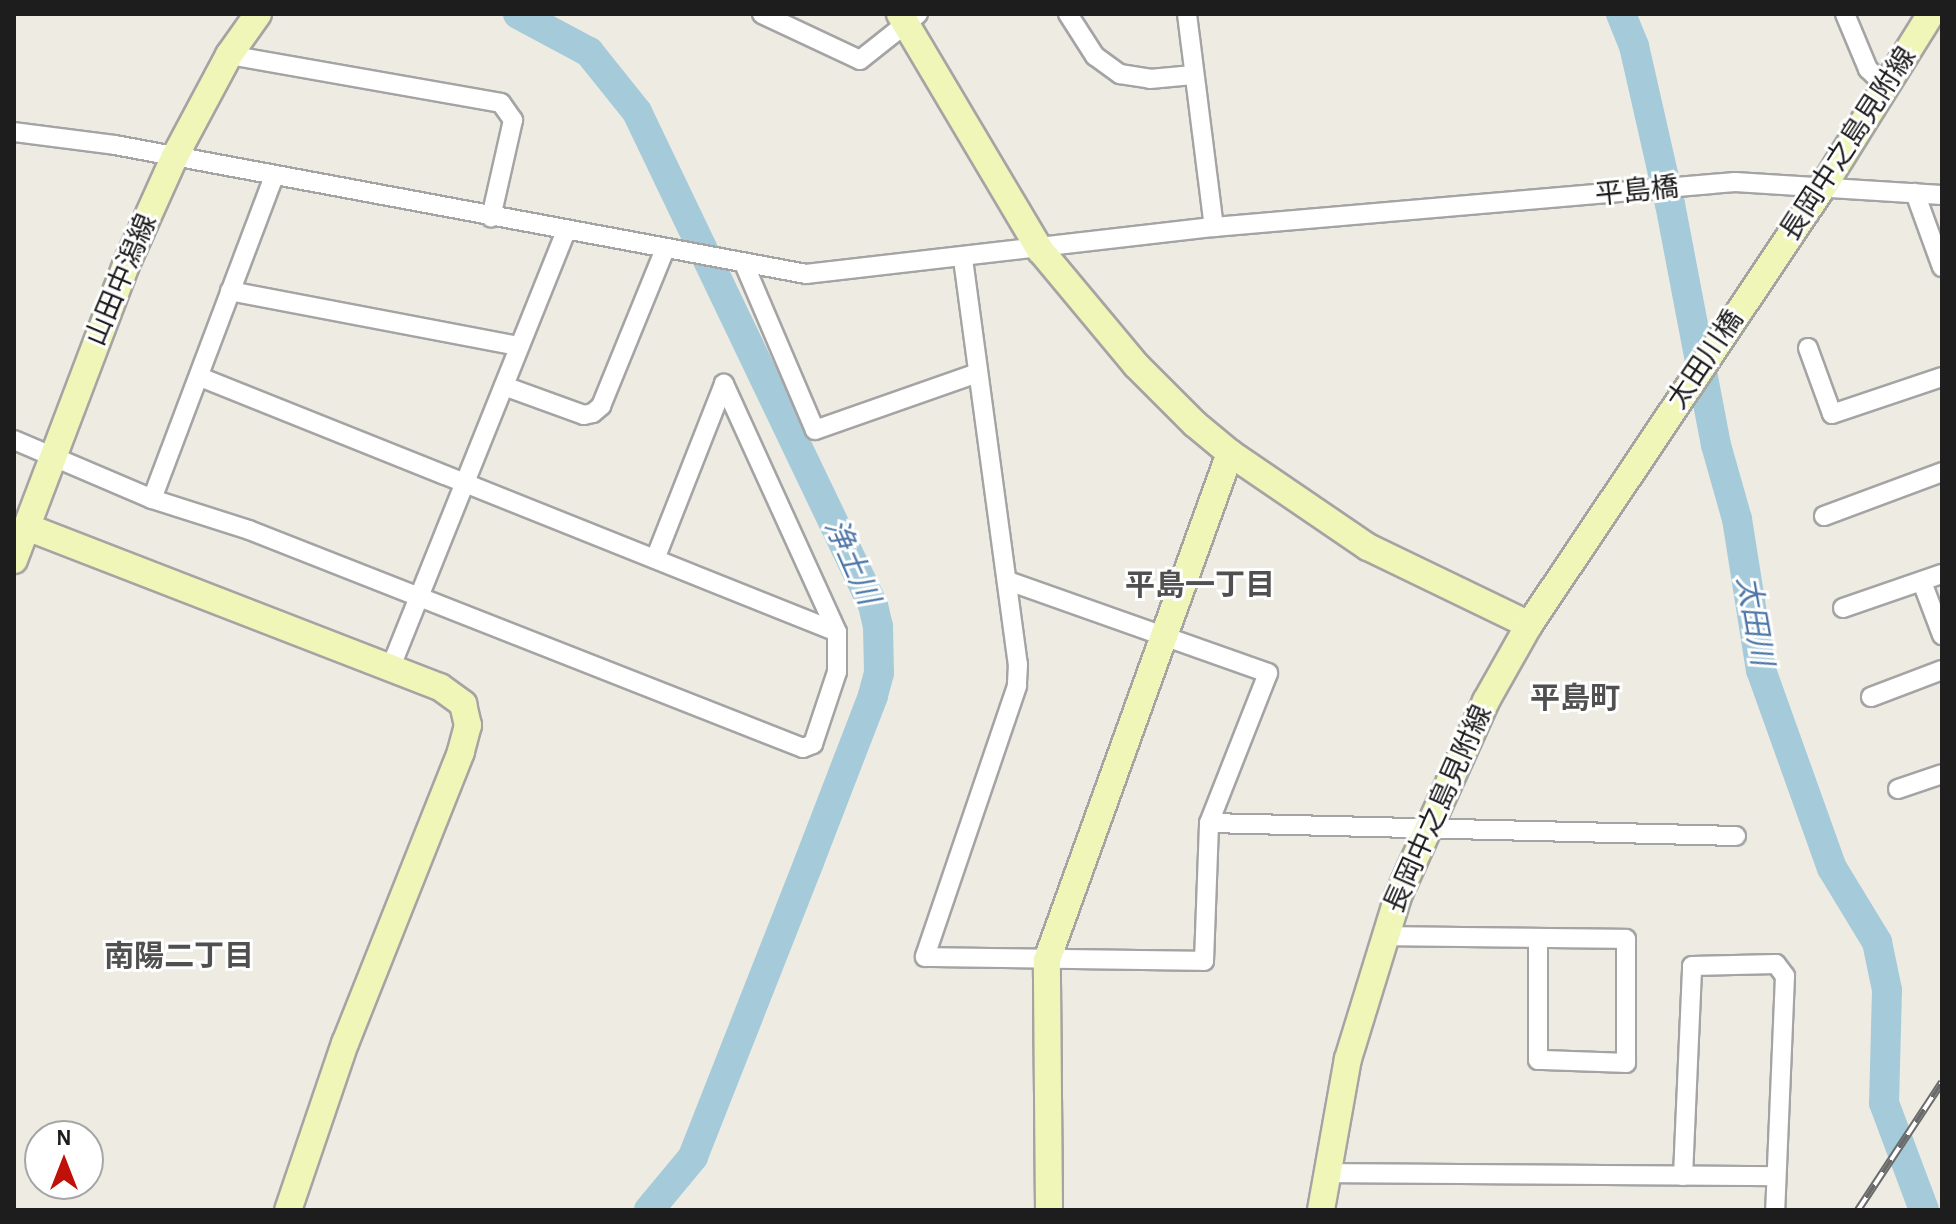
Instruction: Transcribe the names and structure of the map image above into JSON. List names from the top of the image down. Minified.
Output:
{"streets":{"street":["長岡中之島見附線","平島橋","山田中潟線","太田川橋"]},"crossings":[["長岡中之島見附線","平島橋"],["長岡中之島見附線","太田川橋"],["平島橋","山田中潟線"]],"districts":["平島一丁目","平島町","南陽二丁目"],"water":["浄土川","太田川"],"north":"top"}
